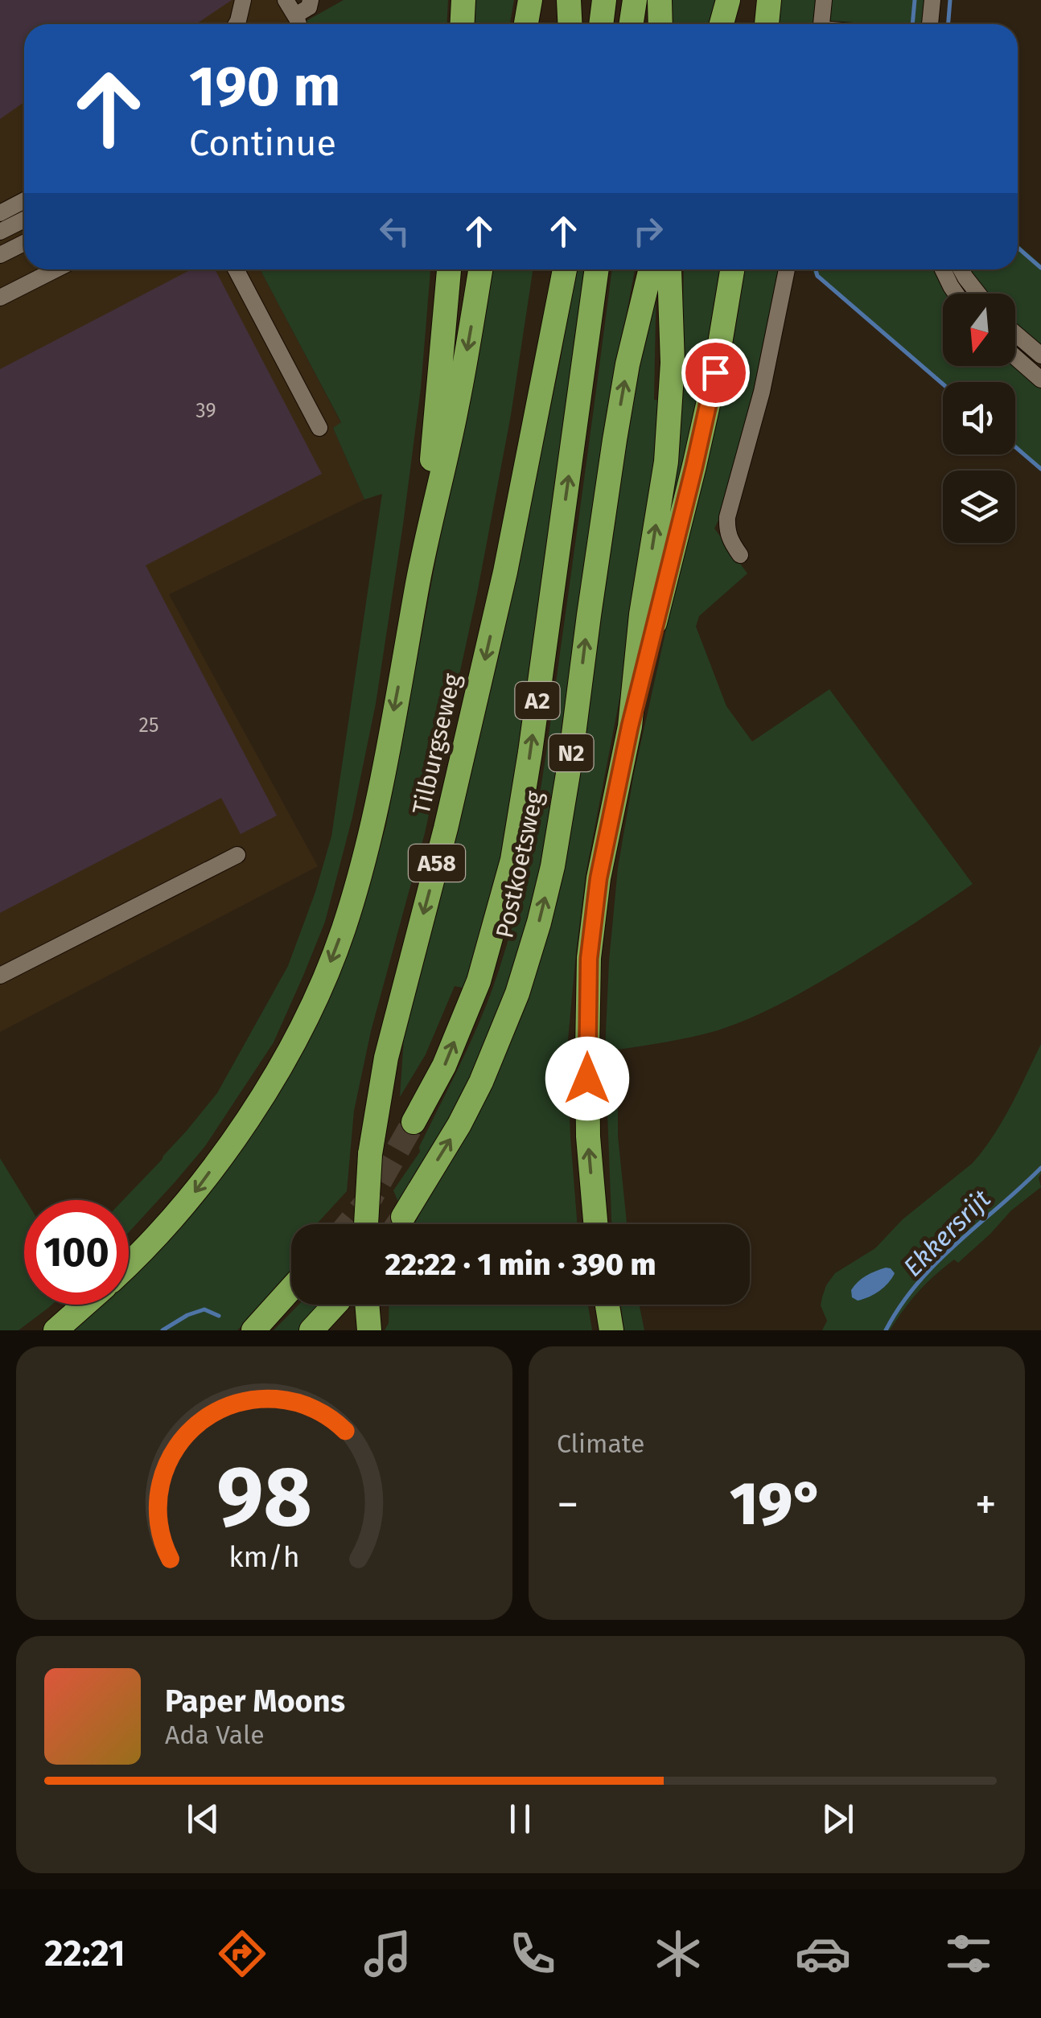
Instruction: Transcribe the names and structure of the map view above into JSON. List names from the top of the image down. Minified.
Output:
{"streets":{"highway":["A2","Tilburgseweg","N2","A58","Postkoetsweg"]},"water":["Ekkersrijt"],"house_numbers":["39","25"],"north":"bottom","page":{"turn":["190 m","Continue"],"limit":"100","trip":"22:22 · 1 min · 390 m","tile":"Climate","heat":["−","19°","+"],"song":["Paper Moons","Ada Vale"],"tabs":"22:21","gauge":["98","km/h"]}}
